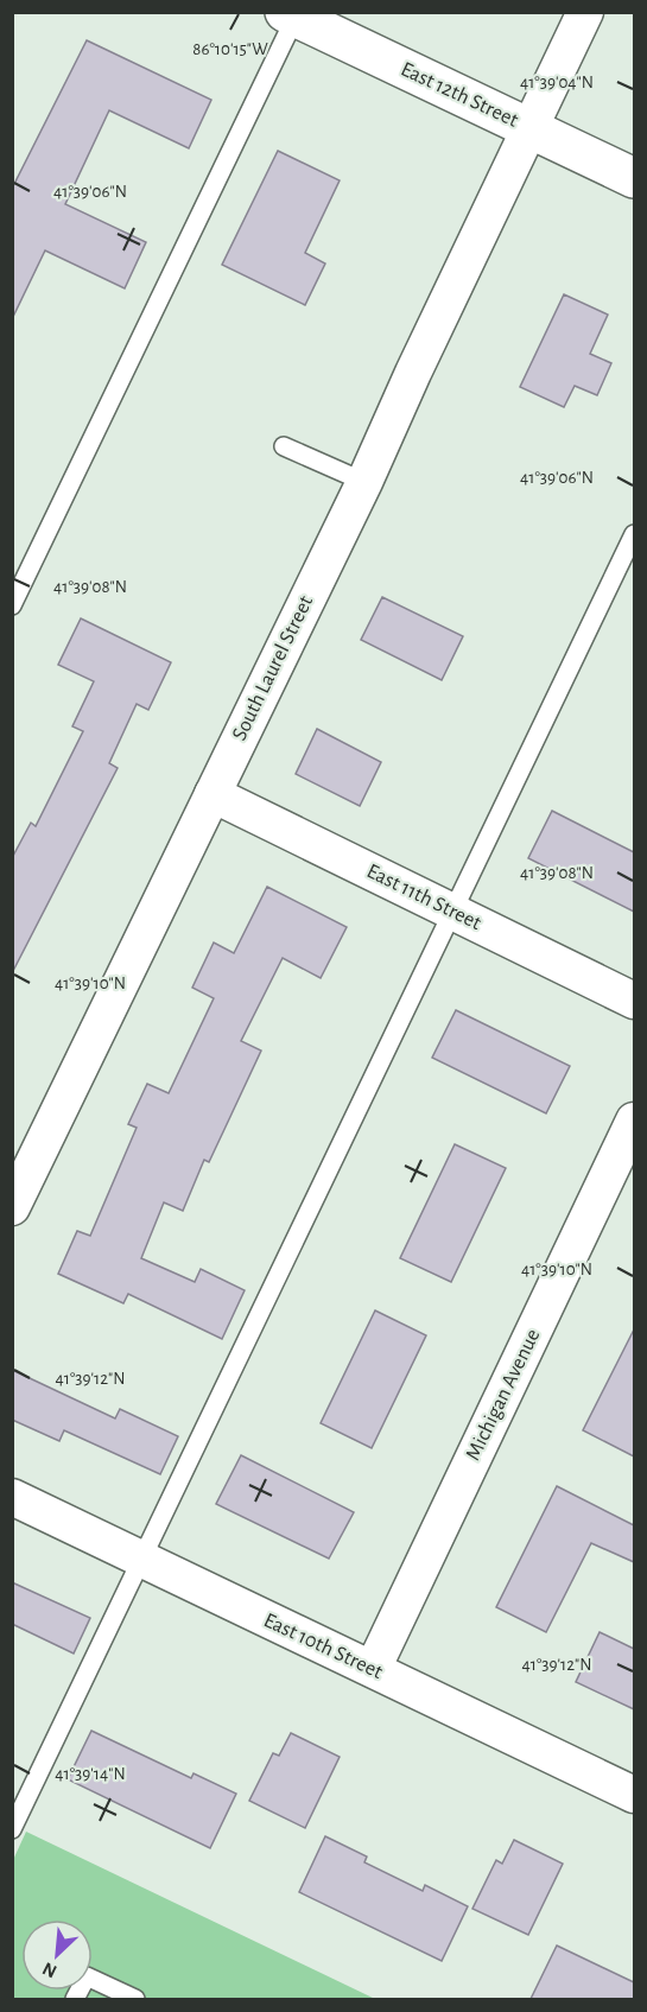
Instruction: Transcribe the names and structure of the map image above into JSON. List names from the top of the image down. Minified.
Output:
{"streets":{"street":["East 12th Street","South Laurel Street","East 11th Street","Michigan Avenue","East 10th Street"]},"crossings":[["East 12th Street","South Laurel Street"],["South Laurel Street","East 11th Street"],["Michigan Avenue","East 10th Street"]],"north":"bottom left","coordinates":["86°10'15\"W","41°39'04\"N","41°39'06\"N","41°39'08\"N","41°39'10\"N","41°39'12\"N","41°39'14\"N"]}
